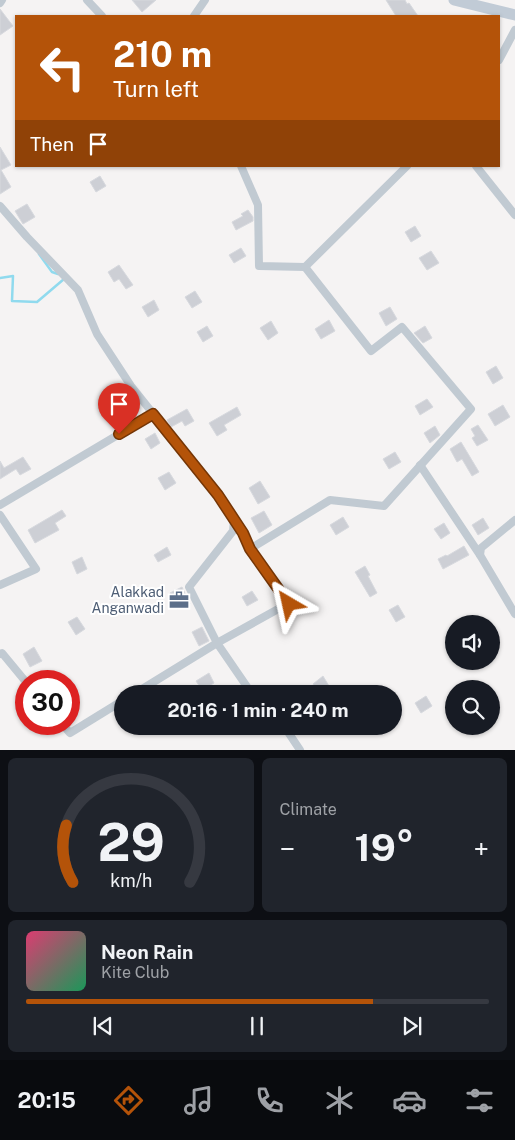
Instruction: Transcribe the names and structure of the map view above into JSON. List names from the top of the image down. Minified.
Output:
{"places":{"office":["Alakkad Anganwadi"]},"page":{"turn":["210 m","Turn left"],"then":"Then","limit":"30","trip":"20:16 · 1 min · 240 m","tile":"Climate","heat":["−","19°","+"],"song":["Neon Rain","Kite Club"],"tabs":"20:15","gauge":["29","km/h"]}}
